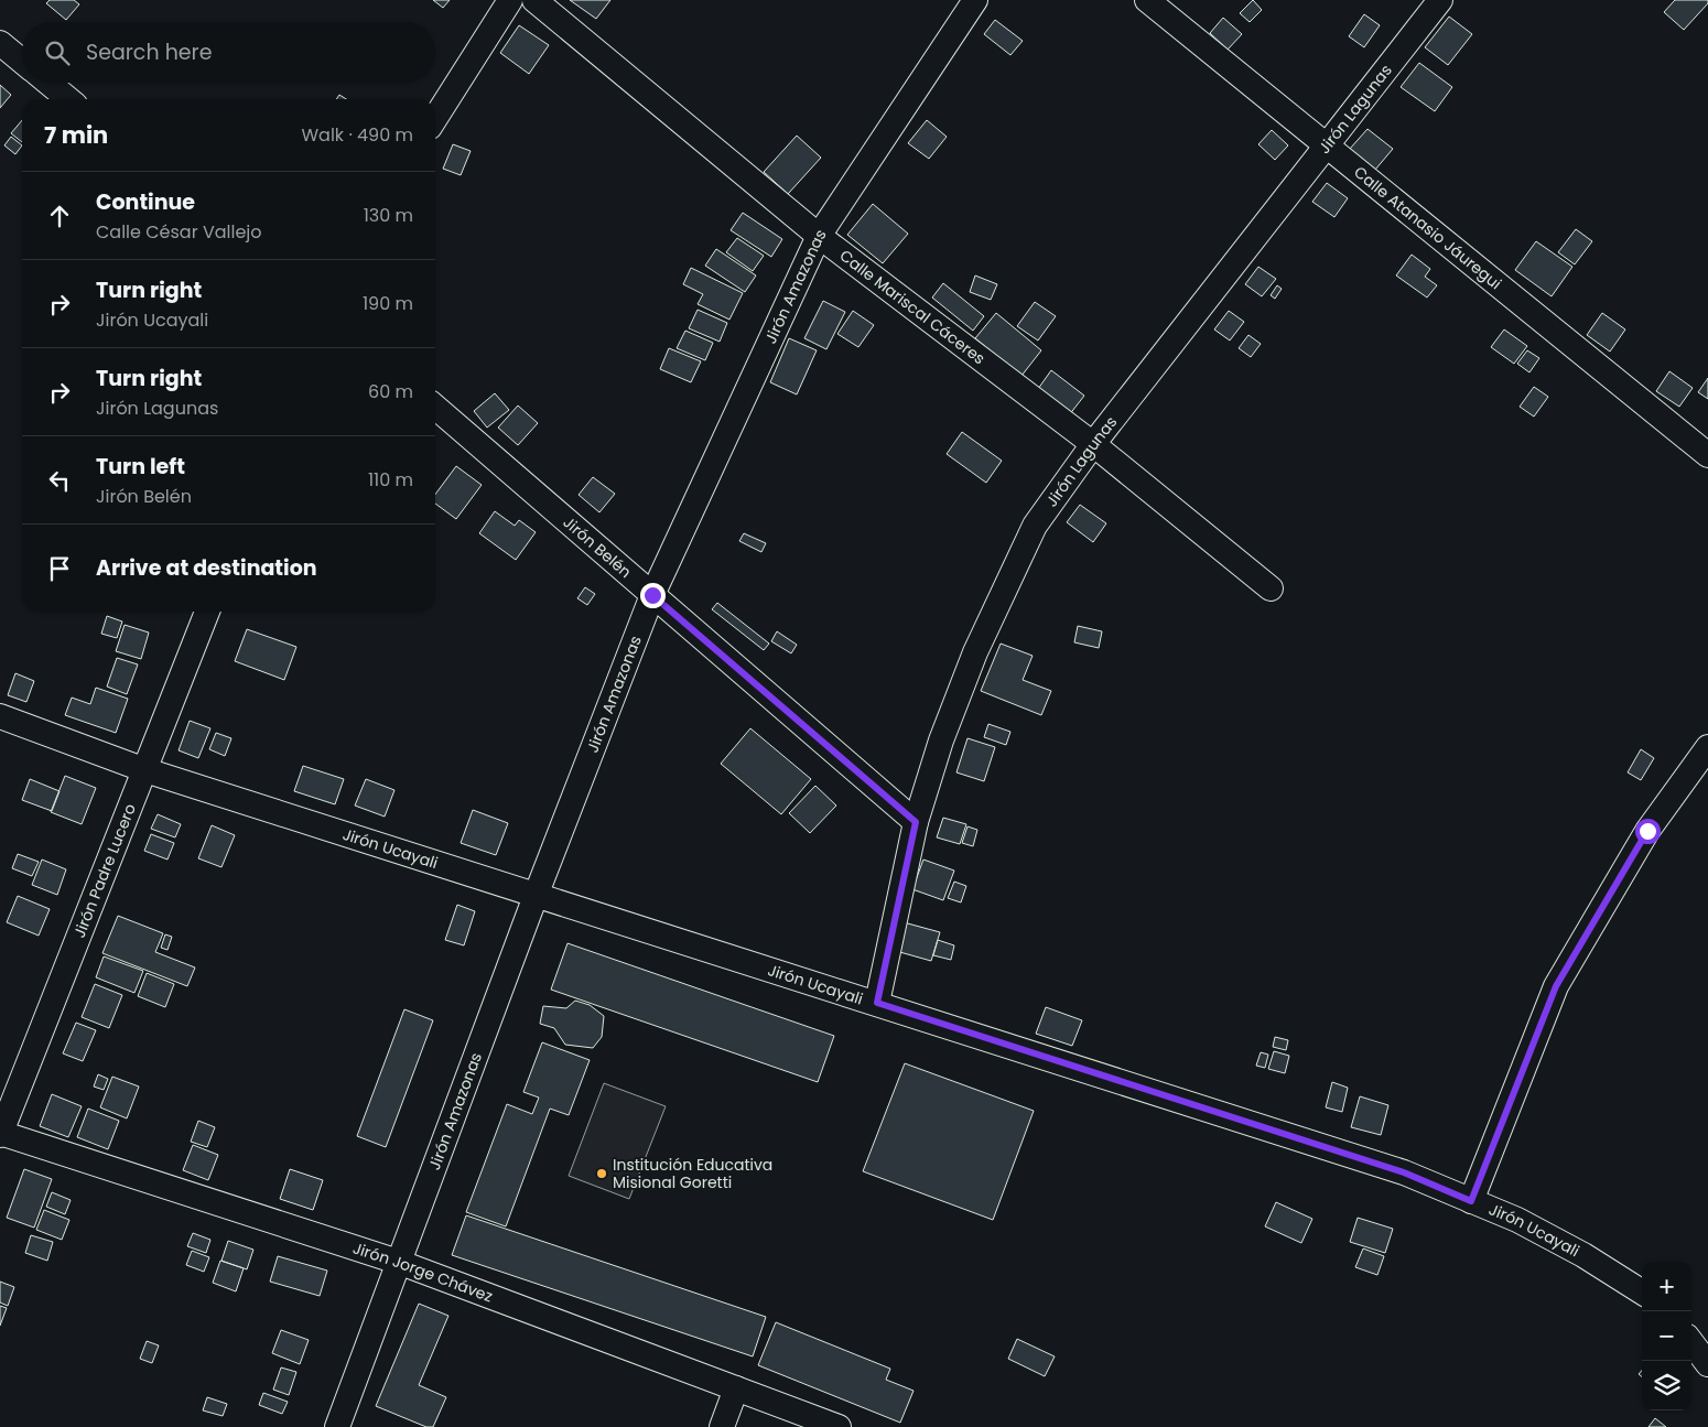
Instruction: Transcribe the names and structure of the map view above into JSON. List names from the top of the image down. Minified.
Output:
{"streets":{"street":["Jirón Lagunas","Calle Atanasio Jáuregui","Jirón Amazonas","Calle Mariscal Cáceres","Jirón Belén","Jirón Ucayali","Jirón Padre Lucero","Jirón Jorge Chávez"]},"crossings":[["Jirón Lagunas","Calle Atanasio Jáuregui"],["Jirón Lagunas","Calle Mariscal Cáceres"],["Jirón Lagunas","Jirón Belén"],["Jirón Lagunas","Jirón Ucayali"],["Jirón Amazonas","Calle Mariscal Cáceres"],["Jirón Amazonas","Jirón Belén"],["Jirón Amazonas","Jirón Ucayali"],["Jirón Amazonas","Jirón Jorge Chávez"],["Jirón Ucayali","Jirón Padre Lucero"],["Jirón Padre Lucero","Jirón Jorge Chávez"]],"places":["Institución Educativa Misional Goretti"],"page":{"search":"Search here","heading":["7 min","Walk · 490 m"],"list":[["Continue","Calle César Vallejo","130 m"],["Turn right","Jirón Ucayali","190 m"],["Turn right","Jirón Lagunas","60 m"],["Turn left","Jirón Belén","110 m"],"Arrive at destination"],"map_buttons":["+","−"]}}
